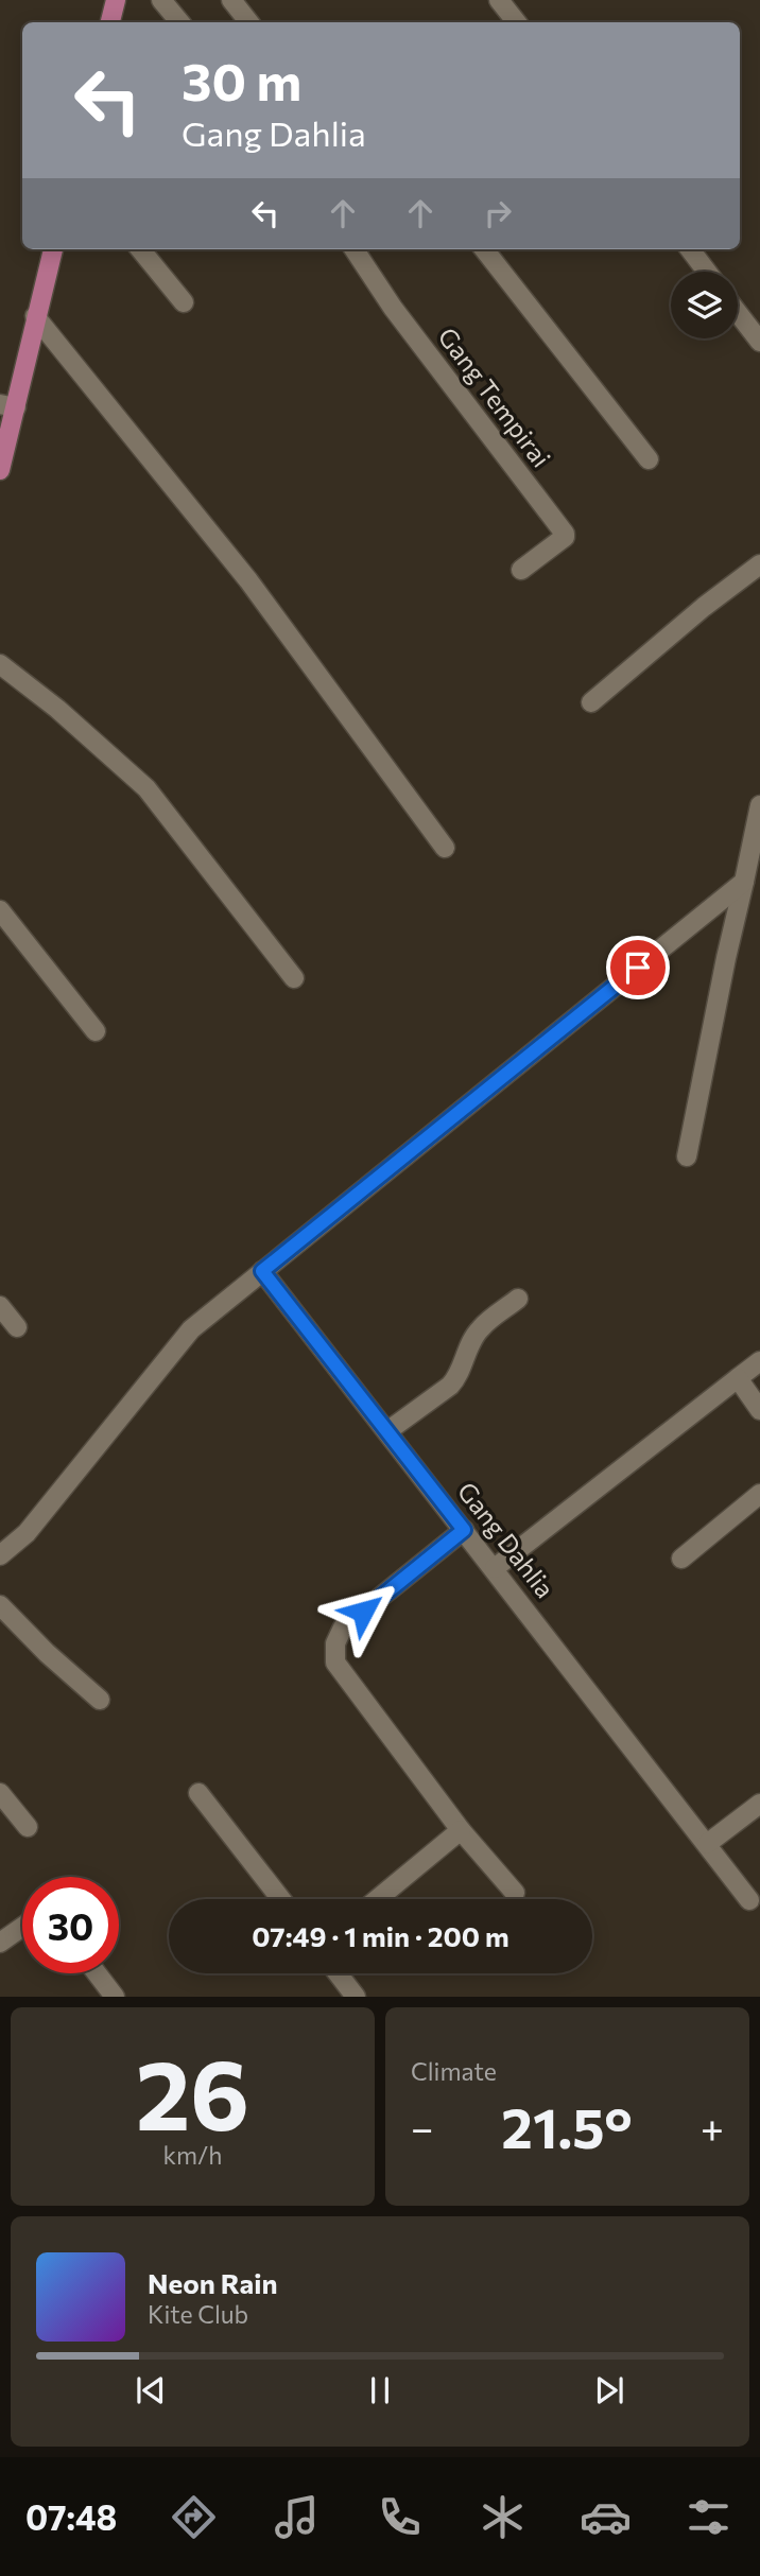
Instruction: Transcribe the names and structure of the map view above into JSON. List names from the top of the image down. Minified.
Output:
{"streets":{"street":["Gang Tempirai","Gang Dahlia"]},"page":{"turn":["30 m","Gang Dahlia"],"limit":"30","trip":"07:49 · 1 min · 200 m","tile":[["26","km/h"],"Climate"],"heat":["−","21.5°","+"],"song":["Neon Rain","Kite Club"],"tabs":"07:48"}}
